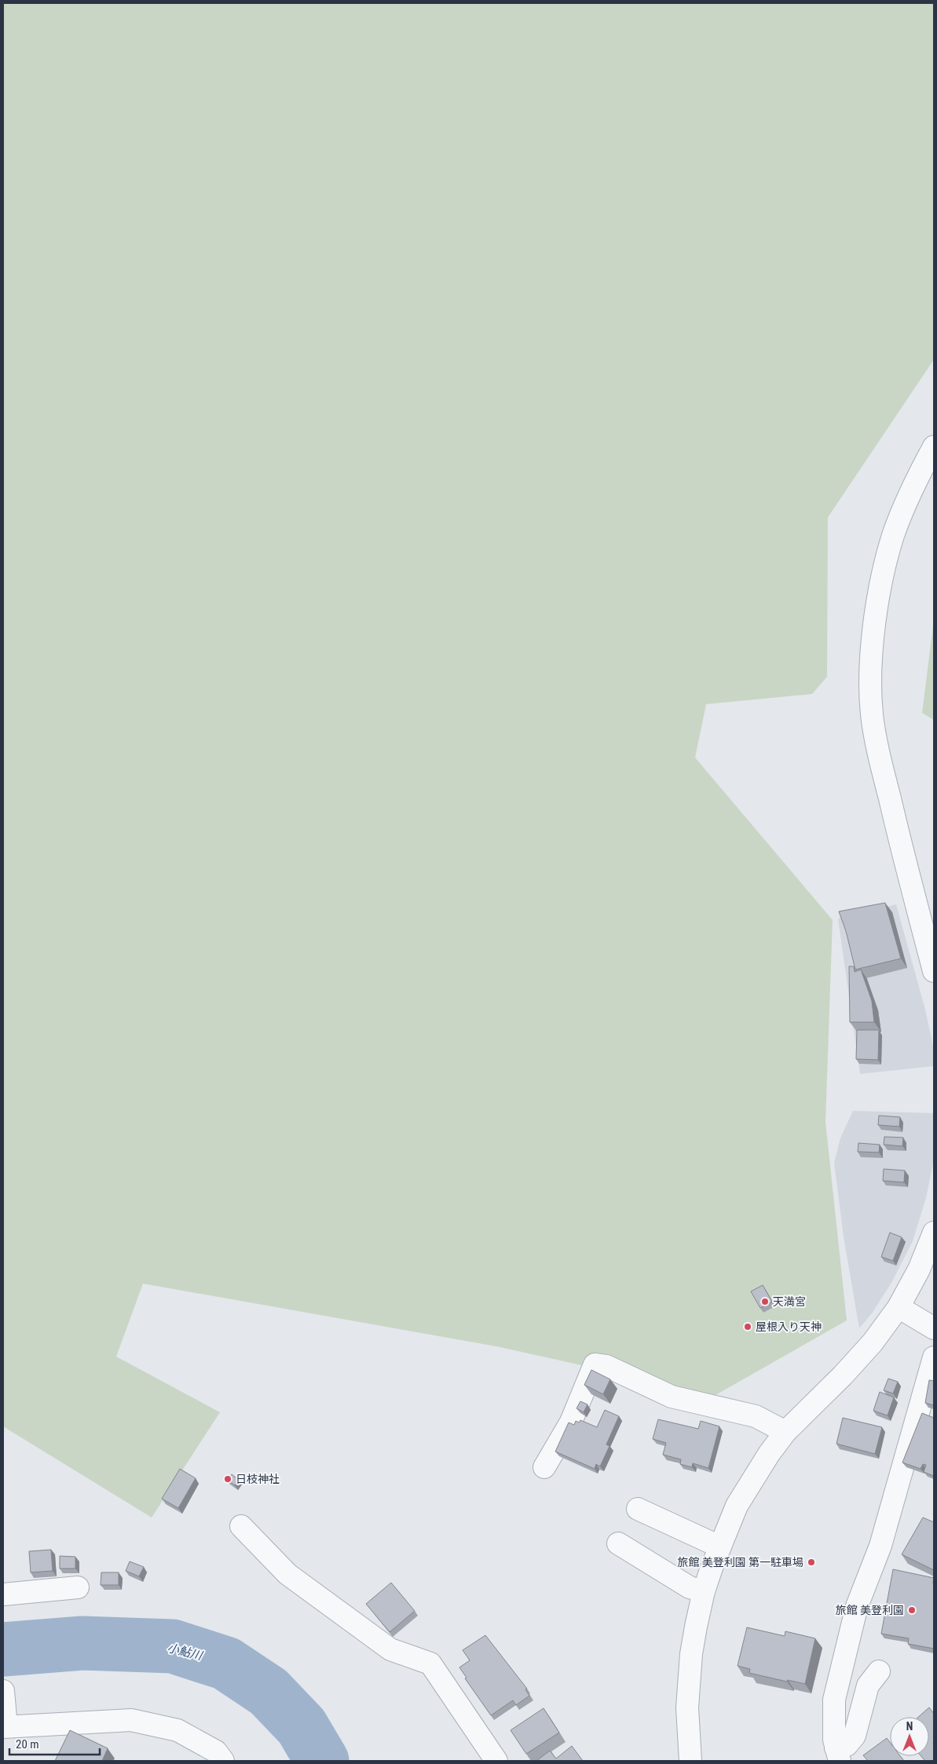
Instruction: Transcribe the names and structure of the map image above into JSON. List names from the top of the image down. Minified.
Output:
{"water":["小鮎川"],"places":["天満宮","屋根入り天神","日枝神社","旅館 美登利園 第一駐車場","旅館 美登利園"],"scale_bar":"20 m","north":"top"}
